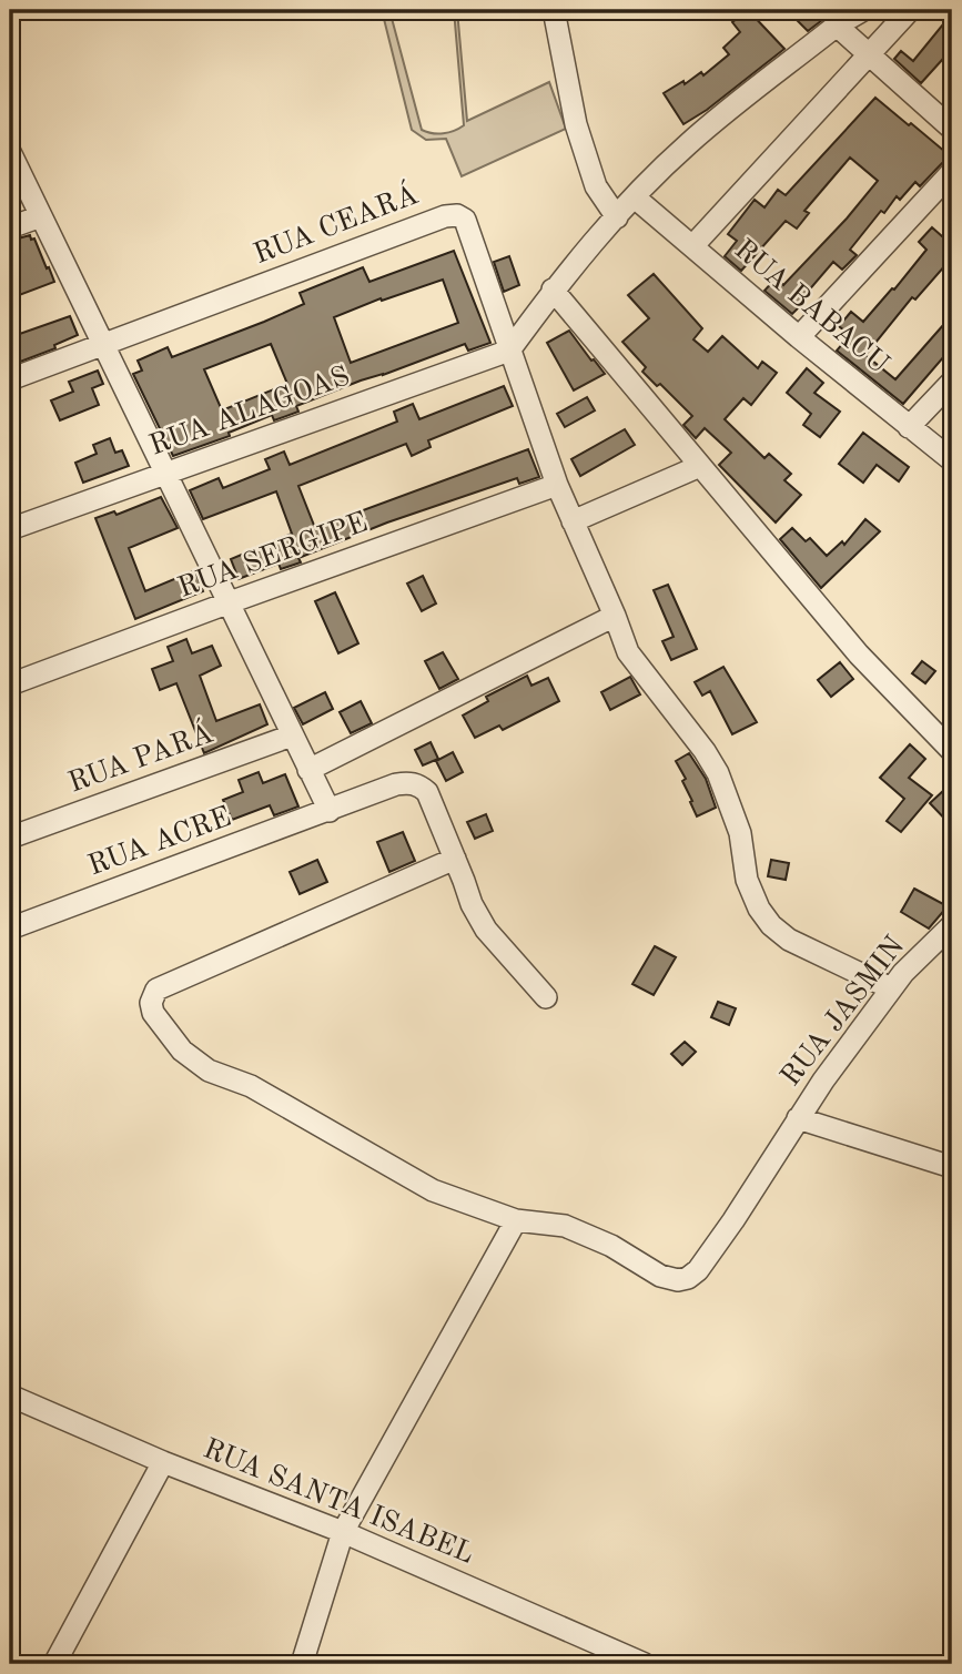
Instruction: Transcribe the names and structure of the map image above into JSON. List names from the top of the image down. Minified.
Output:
{"streets":{"street":["RUA CEARÁ","RUA BABACU","RUA ALAGOAS","RUA SERGIPE","RUA PARÁ","RUA ACRE","RUA JASMIN","RUA SANTA ISABEL"]},"crossings":[["RUA CEARÁ","RUA ALAGOAS"],["RUA CEARÁ","RUA SERGIPE"]]}
